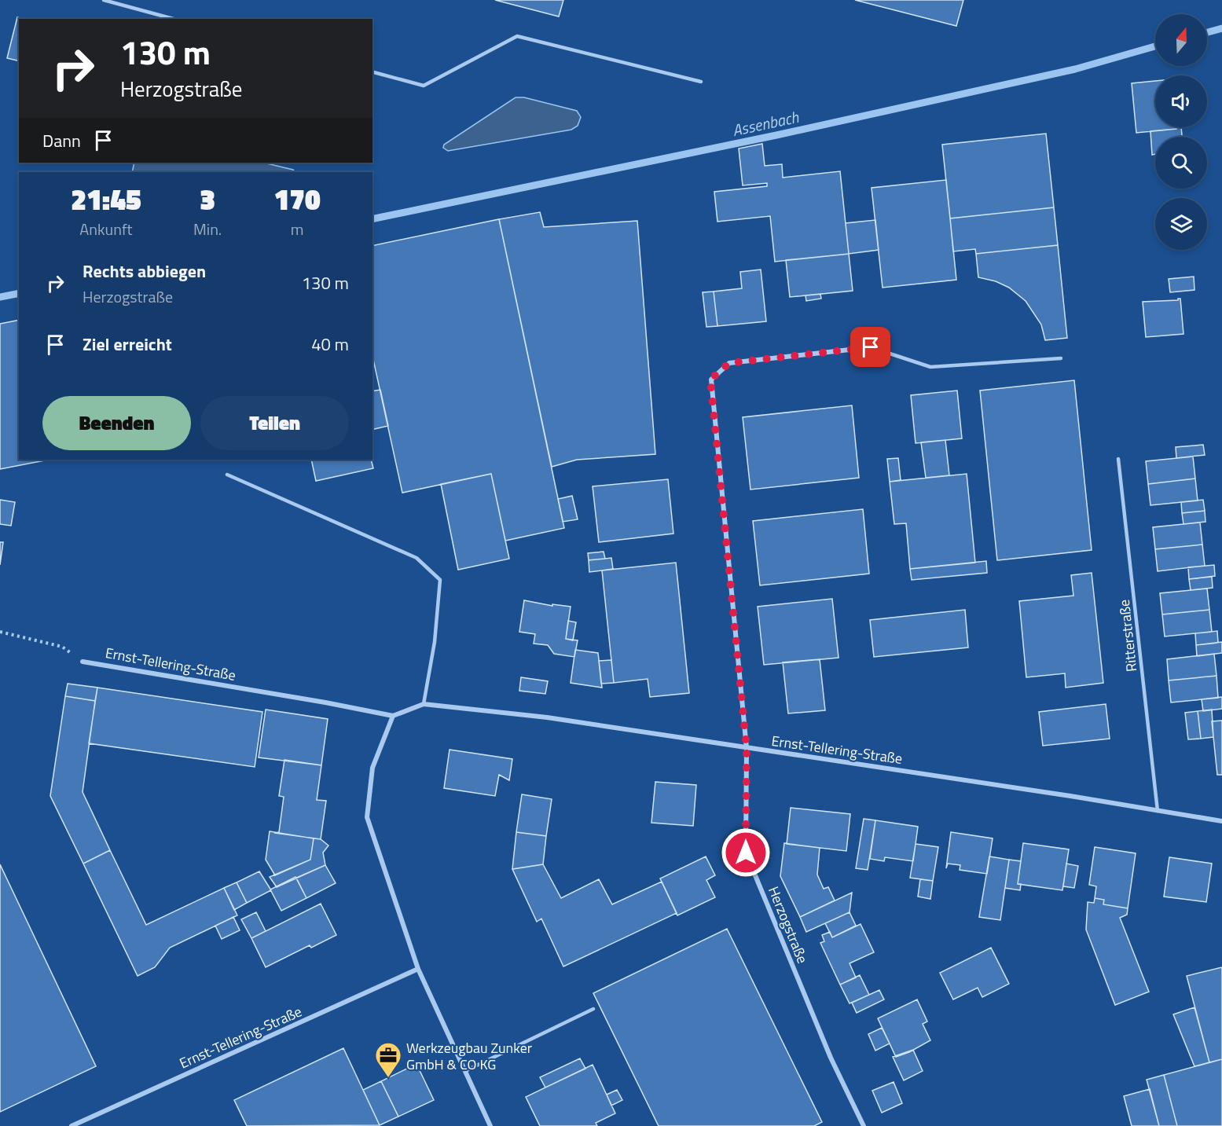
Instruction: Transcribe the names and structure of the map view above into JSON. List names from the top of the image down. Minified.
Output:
{"streets":{"street":["Ernst-Tellering-Straße","Herzogstraße"],"lane":["Ritterstraße"]},"crossings":[["Ritterstraße","Ernst-Tellering-Straße"],["Ernst-Tellering-Straße","Herzogstraße"]],"water":["Assenbach"],"places":{"office":["Werkzeugbau Zunker GmbH & CO KG"]},"north":"top","page":{"turn":["130 m","Herzogstraße"],"then":"Dann","eta":["21:45","Ankunft","3","Min.","170","m"],"list":[{"name":"Rechts abbiegen","note":"Herzogstraße","value":"130 m"},{"name":"Ziel erreicht","value":"40 m"}],"buttons":["Beenden","Teilen"]}}
